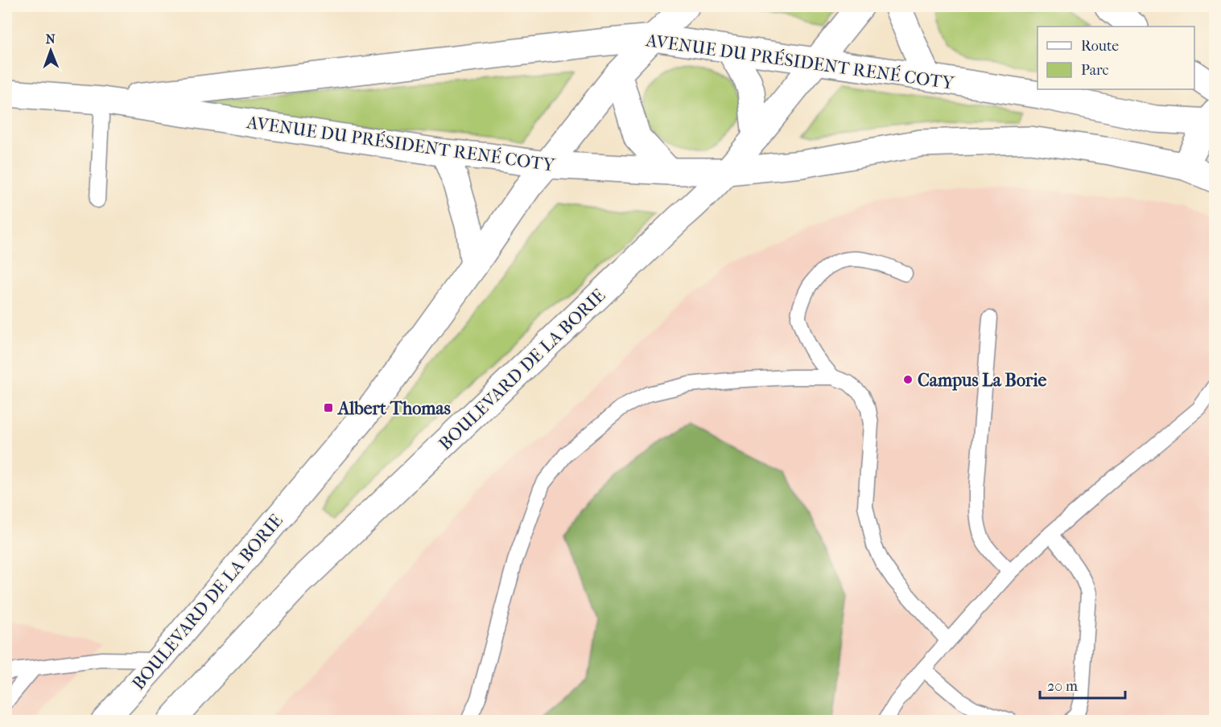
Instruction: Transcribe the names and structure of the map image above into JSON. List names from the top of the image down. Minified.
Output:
{"streets":{"street":["AVENUE DU PRÉSIDENT RENÉ COTY","BOULEVARD DE LA BORIE"]},"crossings":[["AVENUE DU PRÉSIDENT RENÉ COTY","BOULEVARD DE LA BORIE"]],"places":{"other":["Campus La Borie"],"transit":["Albert Thomas"]},"legend":["Route","Parc"],"scale_bar":"20 m","north":"top"}
